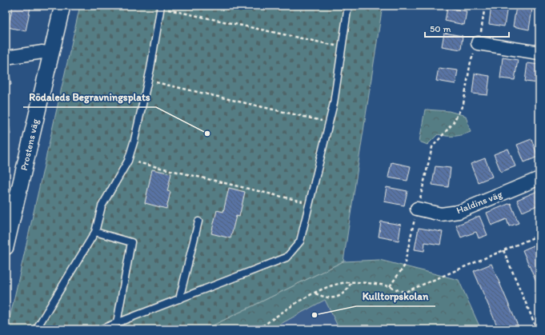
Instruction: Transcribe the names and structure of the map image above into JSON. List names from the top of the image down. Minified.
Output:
{"streets":{"street":["Prostens väg","Haldins väg"]},"places":["Rödaleds Begravningsplats","Kulltorpskolan"],"scale_bar":"50 m"}
